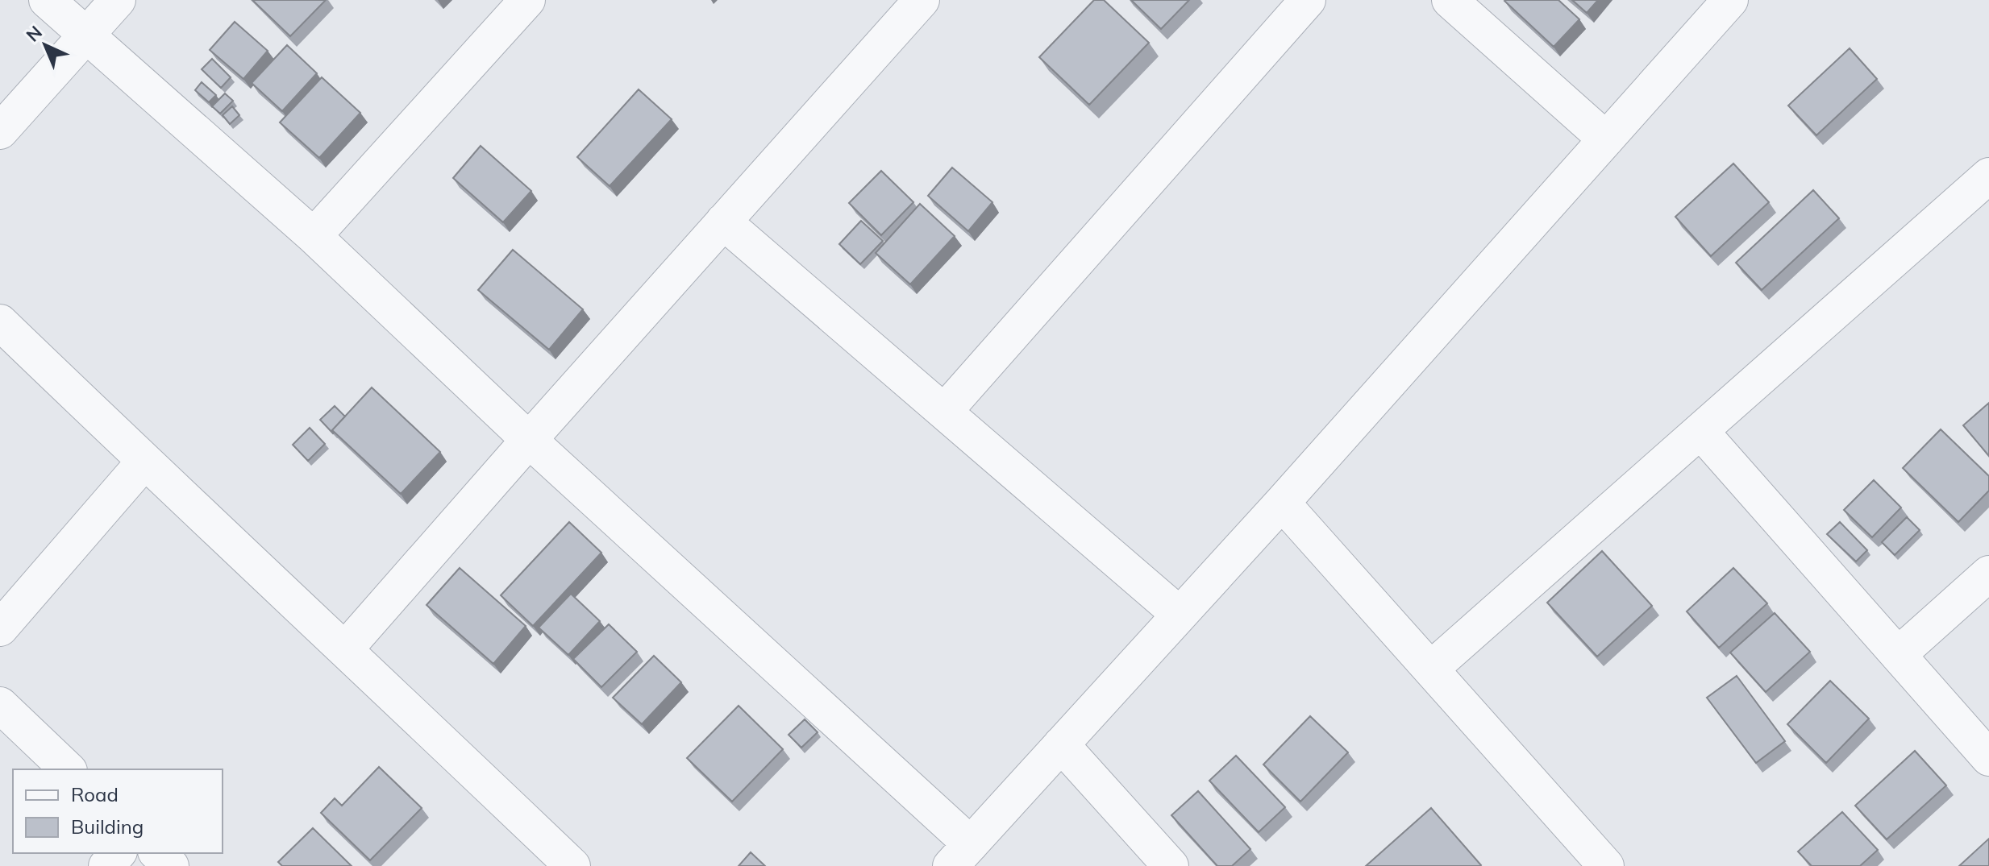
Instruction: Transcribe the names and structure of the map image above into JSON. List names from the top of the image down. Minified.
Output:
{"legend":["Road","Building"],"north":"top left"}
